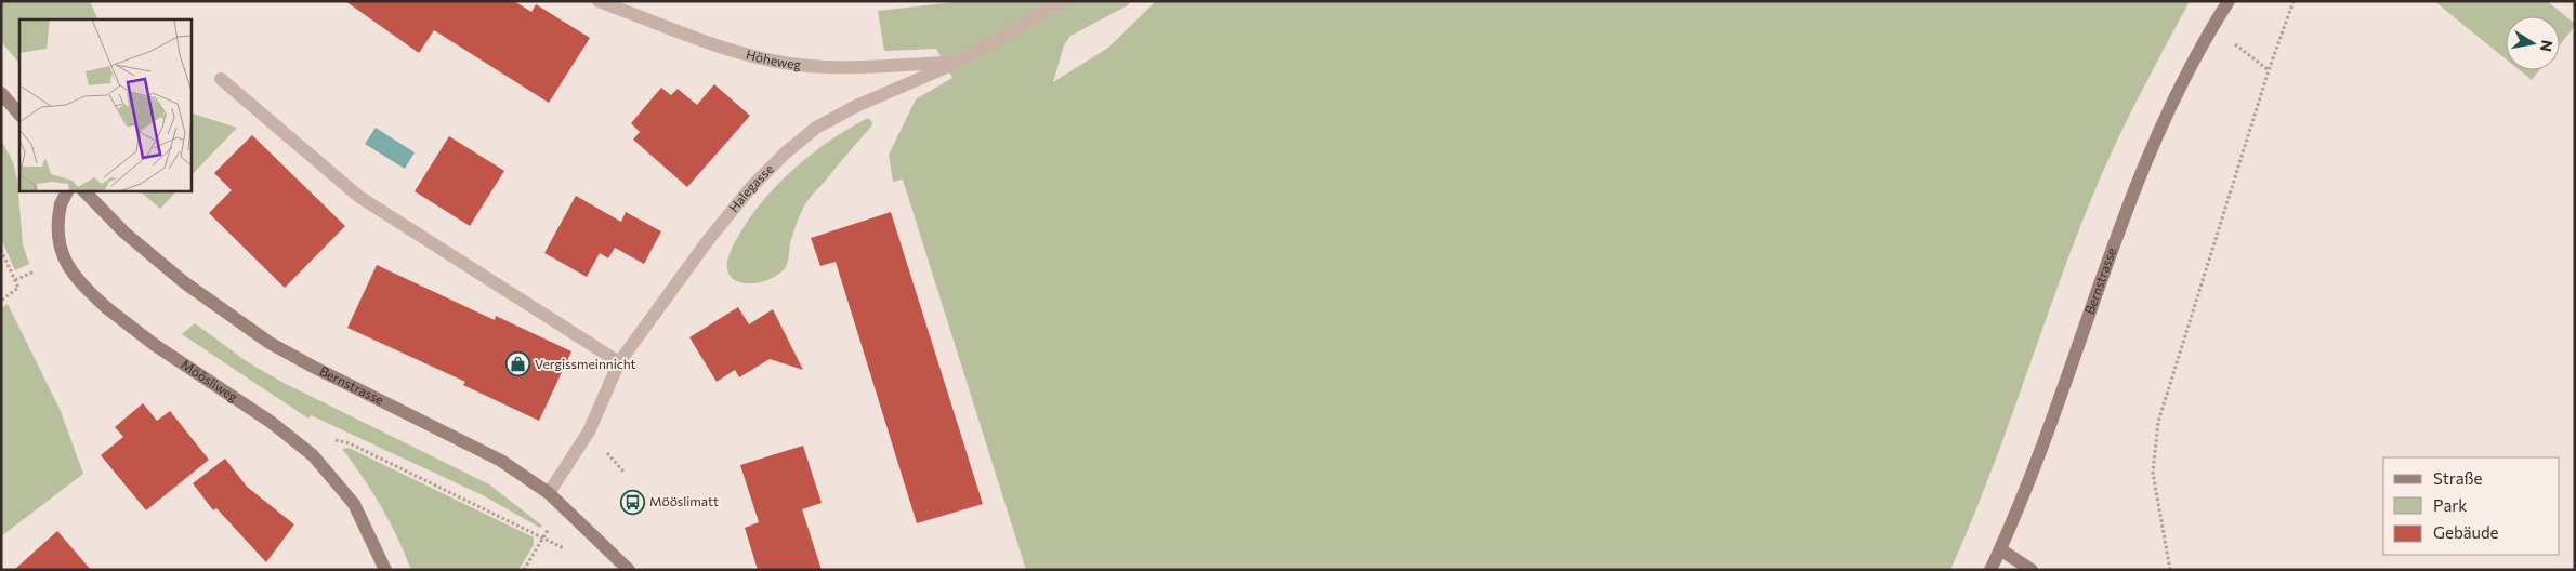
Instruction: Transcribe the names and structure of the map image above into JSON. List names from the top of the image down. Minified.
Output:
{"streets":{"main road":["Bernstrasse","Möösliweg"],"street":["Höheweg","Halegasse"]},"crossings":[["Höheweg","Halegasse"],["Halegasse","Bernstrasse"]],"places":{"shop":["Vergissmeinnicht"],"bus stop":["Mööslimatt"]},"legend":["Straße","Park","Gebäude"],"north":"right"}
